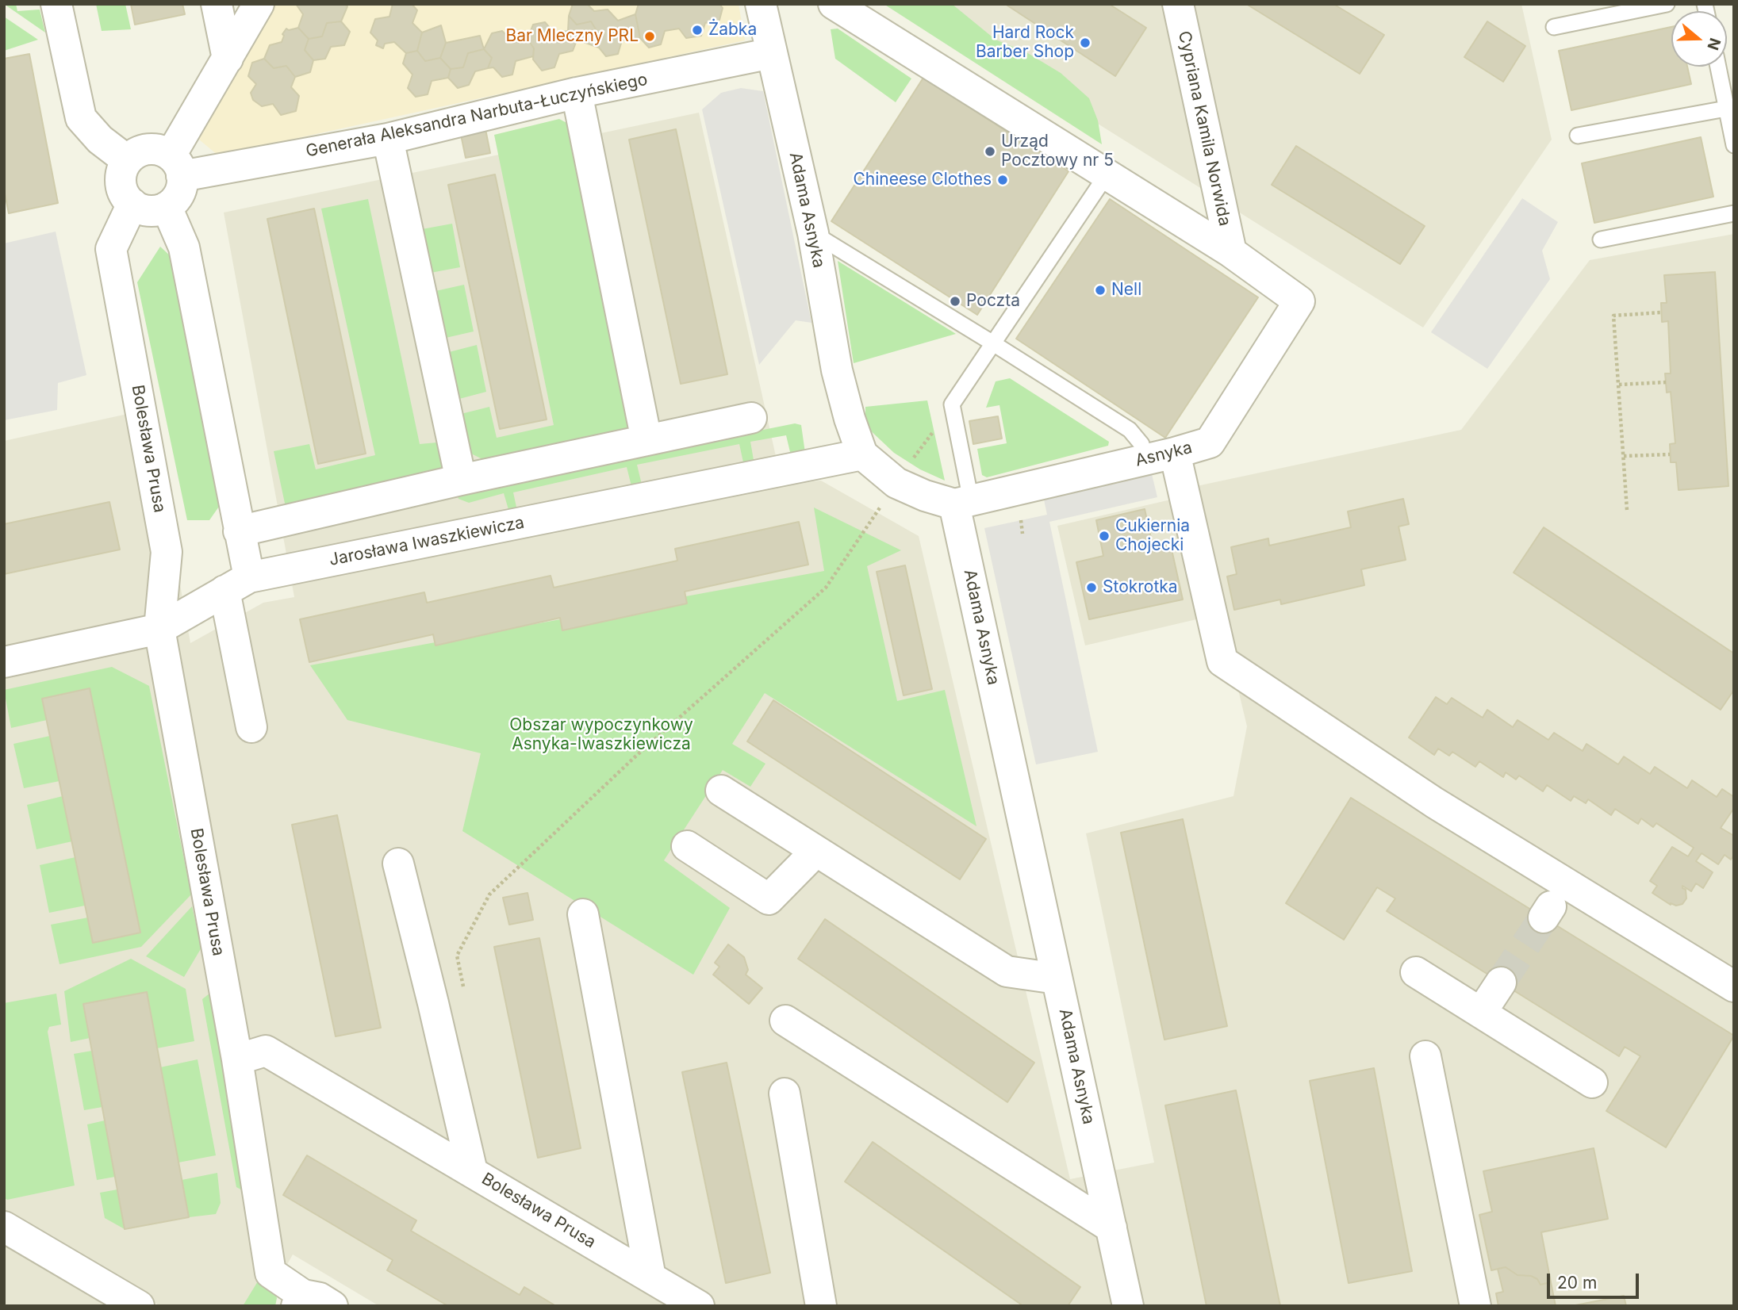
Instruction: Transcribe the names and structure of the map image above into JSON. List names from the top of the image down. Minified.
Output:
{"streets":{"street":["Generała Aleksandra Narbuta-Łuczyńskiego","Cypriana Kamila Norwida","Adama Asnyka","Bolesława Prusa","Asnyka","Jarosława Iwaszkiewicza"]},"crossings":[["Generała Aleksandra Narbuta-Łuczyńskiego","Adama Asnyka"],["Generała Aleksandra Narbuta-Łuczyńskiego","Bolesława Prusa"],["Cypriana Kamila Norwida","Asnyka"],["Adama Asnyka","Asnyka"],["Adama Asnyka","Jarosława Iwaszkiewicza"],["Bolesława Prusa","Jarosława Iwaszkiewicza"]],"parks":["Obszar wypoczynkowy Asnyka-Iwaszkiewicza"],"places":["Żabka","Bar Mleczny PRL","Hard Rock Barber Shop","Urząd Pocztowy nr 5","Chineese Clothes","Nell","Poczta","Cukiernia Chojecki","Stokrotka"],"scale_bar":"20 m","north":"right"}
